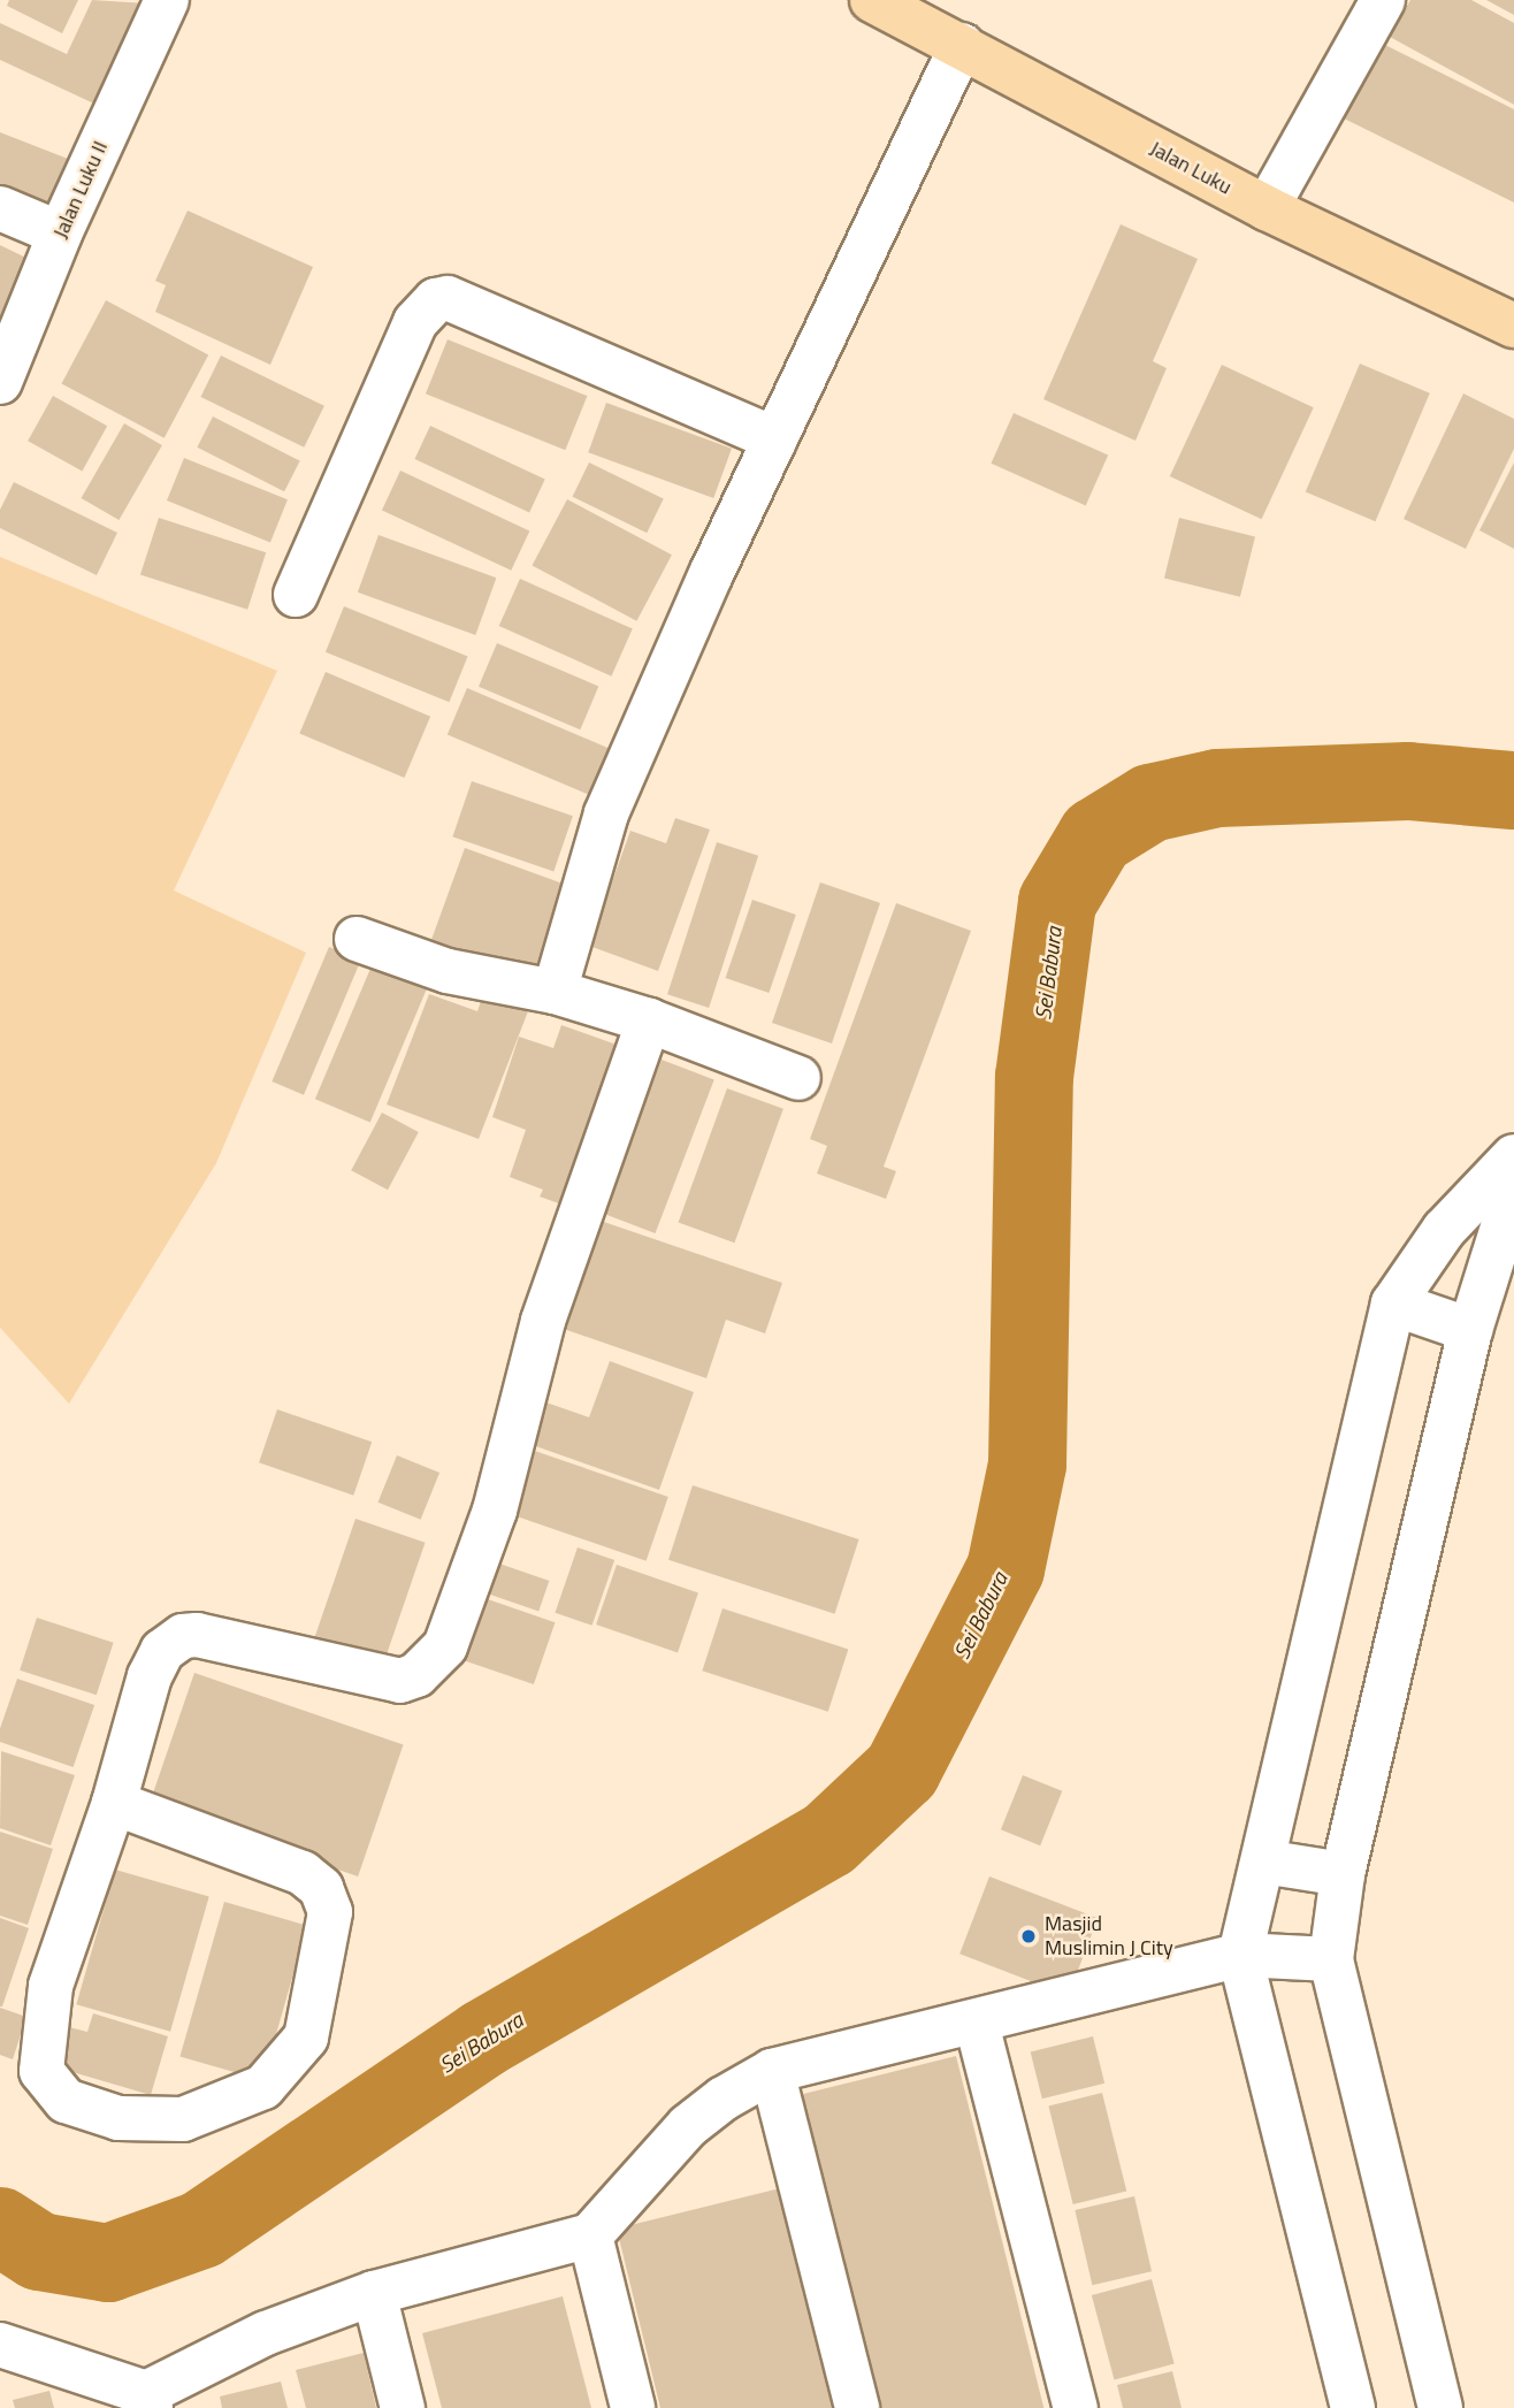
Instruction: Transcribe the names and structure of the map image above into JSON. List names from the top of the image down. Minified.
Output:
{"streets":{"main road":["Jalan Luku"],"street":["Jalan Luku II"]},"water":["Sei Babura"],"places":["Masjid Muslimin J City"]}
